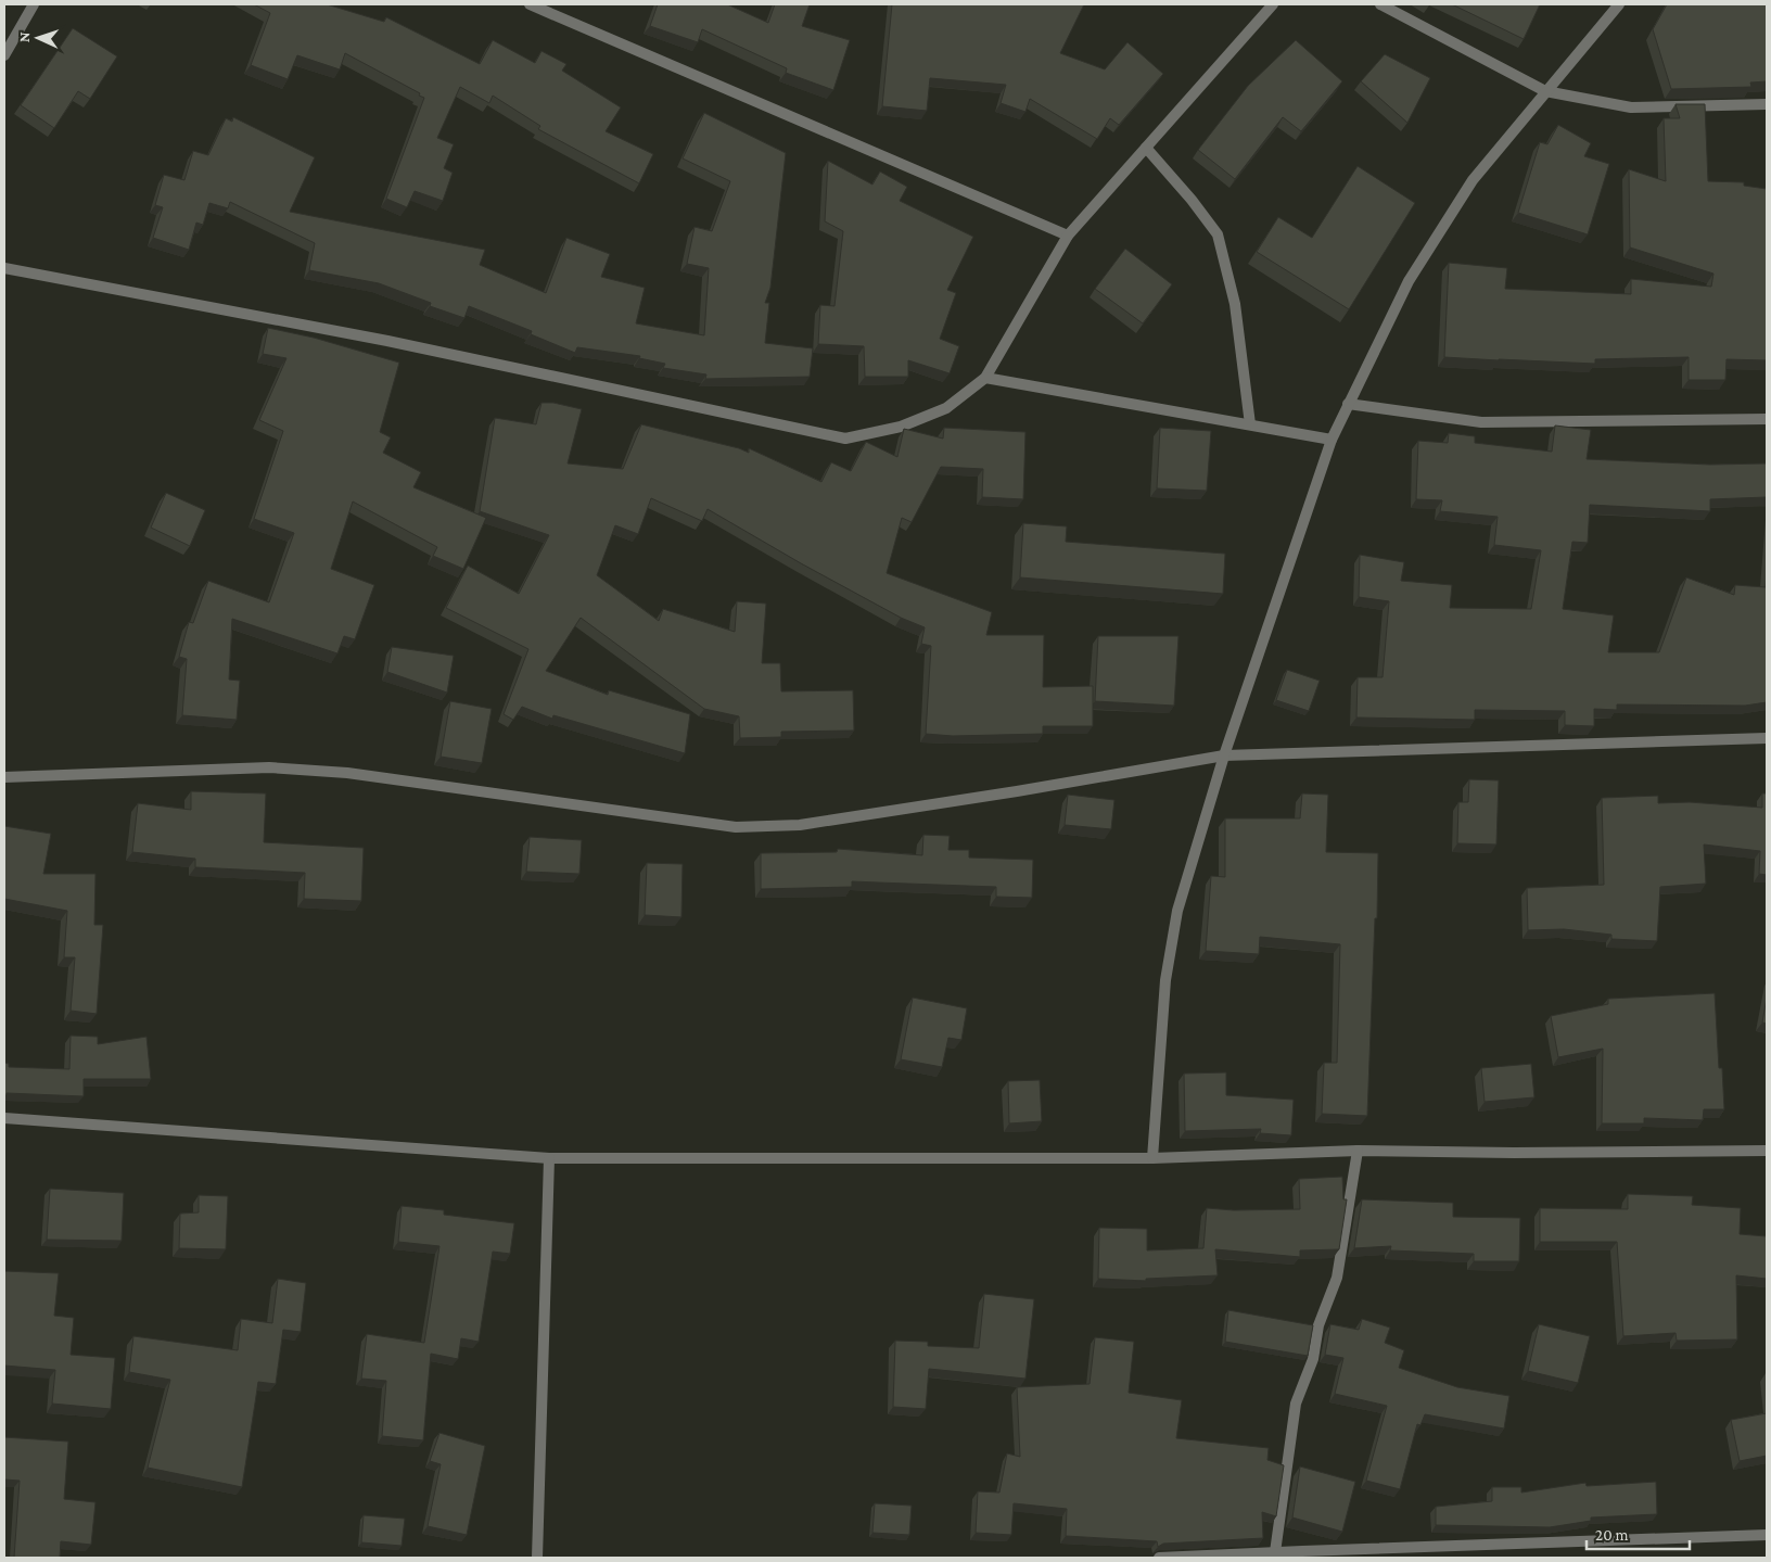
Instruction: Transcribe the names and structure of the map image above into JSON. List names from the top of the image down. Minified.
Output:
{"scale_bar":"20 m","north":"left"}
